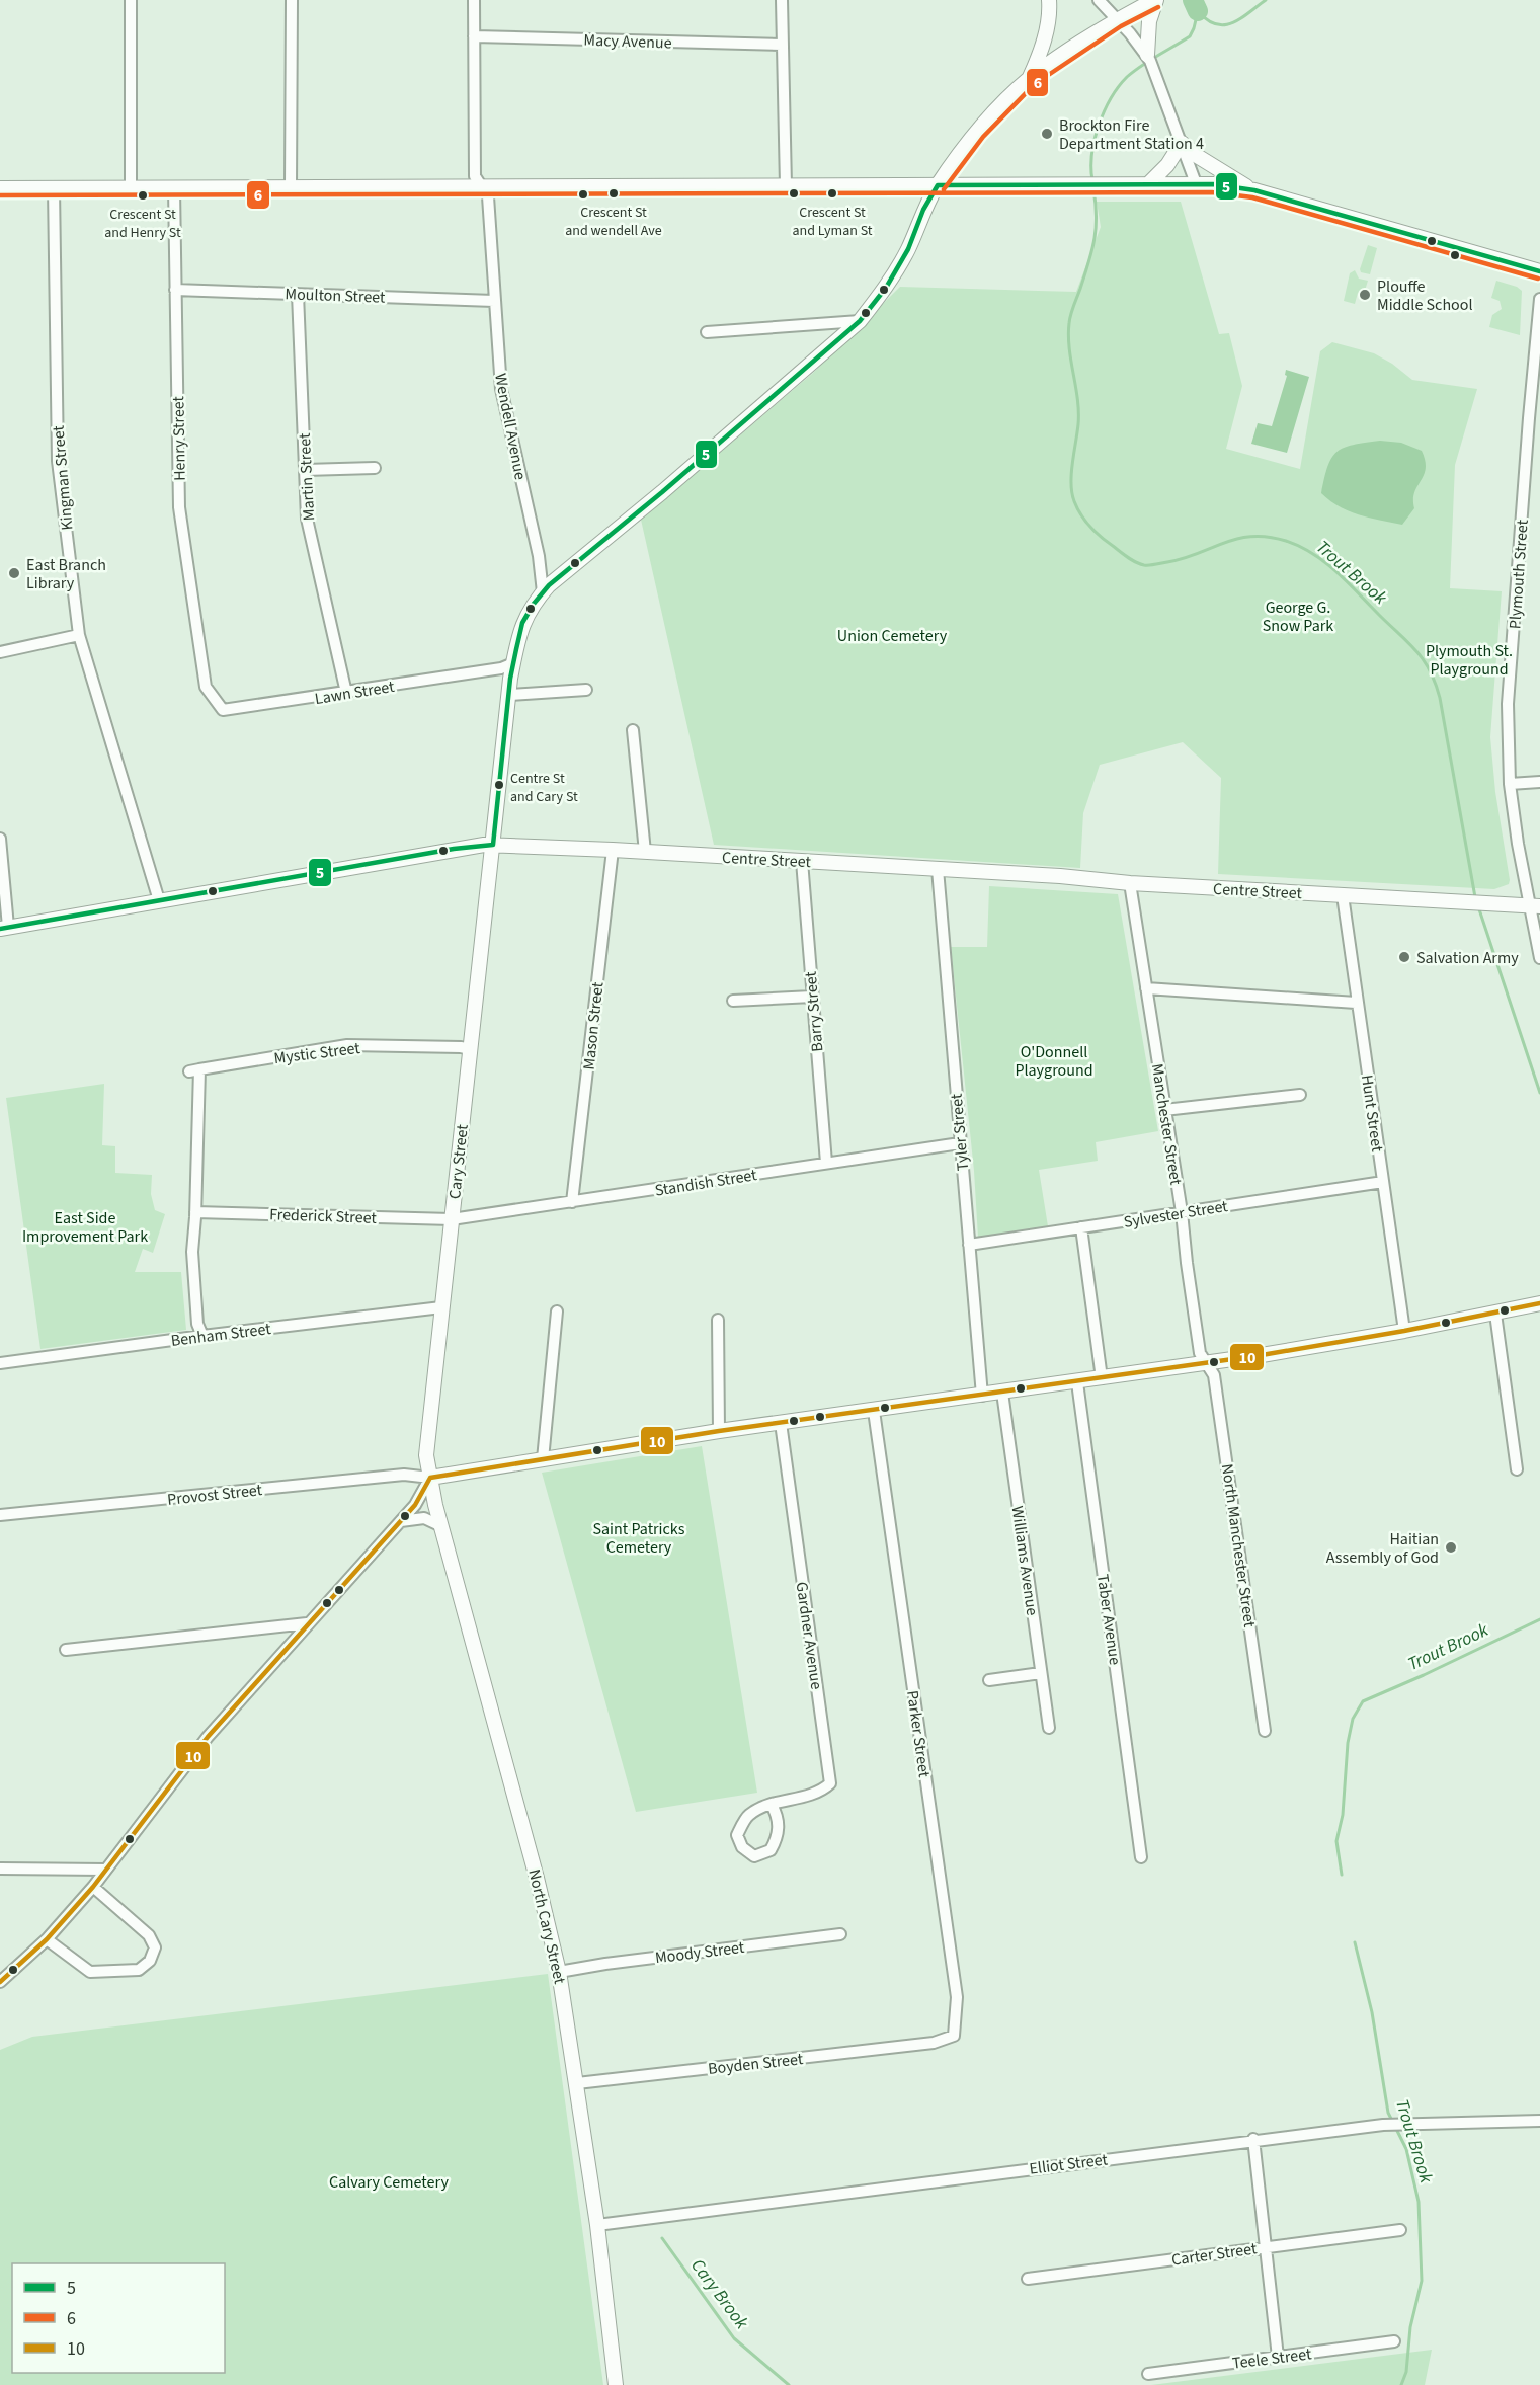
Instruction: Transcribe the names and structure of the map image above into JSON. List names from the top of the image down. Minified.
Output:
{"streets":{"main road":["Centre Street","Cary Street","North Cary Street"],"street":["Macy Avenue","Moulton Street","Wendell Avenue","Henry Street","Martin Street","Kingman Street","Plymouth Street","Lawn Street","Barry Street","Mason Street","Mystic Street","Hunt Street","Manchester Street","Tyler Street","Standish Street","Sylvester Street","Frederick Street","Benham Street","Provost Street","North Manchester Street","Williams Avenue","Taber Avenue","Gardner Avenue","Parker Street","Moody Street","Boyden Street","Elliot Street","Carter Street","Teele Street"]},"crossings":[["Macy Avenue","Wendell Avenue"],["Moulton Street","Wendell Avenue"],["Moulton Street","Henry Street"],["Moulton Street","Martin Street"],["Wendell Avenue","Cary Street"],["Henry Street","Lawn Street"],["Martin Street","Lawn Street"],["Kingman Street","Centre Street"],["Plymouth Street","Centre Street"],["Lawn Street","Cary Street"],["Centre Street","Barry Street"],["Centre Street","Mason Street"],["Centre Street","Hunt Street"],["Centre Street","Manchester Street"],["Centre Street","Tyler Street"],["Centre Street","Cary Street"],["Barry Street","Standish Street"],["Mason Street","Standish Street"],["Mystic Street","Cary Street"],["Mystic Street","Frederick Street"],["Hunt Street","Sylvester Street"],["Manchester Street","Sylvester Street"],["Manchester Street","North Manchester Street"],["Tyler Street","Standish Street"],["Tyler Street","Sylvester Street"],["Cary Street","Standish Street"],["Cary Street","Frederick Street"],["Cary Street","Benham Street"],["Cary Street","Provost Street"],["Cary Street","North Cary Street"],["Standish Street","Frederick Street"],["Provost Street","North Cary Street"],["Parker Street","Boyden Street"],["North Cary Street","Moody Street"],["North Cary Street","Boyden Street"],["North Cary Street","Elliot Street"]],"water":["Trout Brook","Cary Brook"],"parks":["George G. Snow Park","Union Cemetery","Plymouth St. Playground","O'Donnell Playground","East Side Improvement Park","Saint Patricks Cemetery","Calvary Cemetery"],"places":["Brockton Fire Department Station 4","Crescent St and wendell Ave","Crescent St and Lyman St","Crescent St and Henry St","Plouffe Middle School","East Branch Library","Centre St and Cary St","Salvation Army","Haitian Assembly of God"],"lines":["transit line 6","transit line 5","transit line 10"],"legend":["5","6","10"]}
